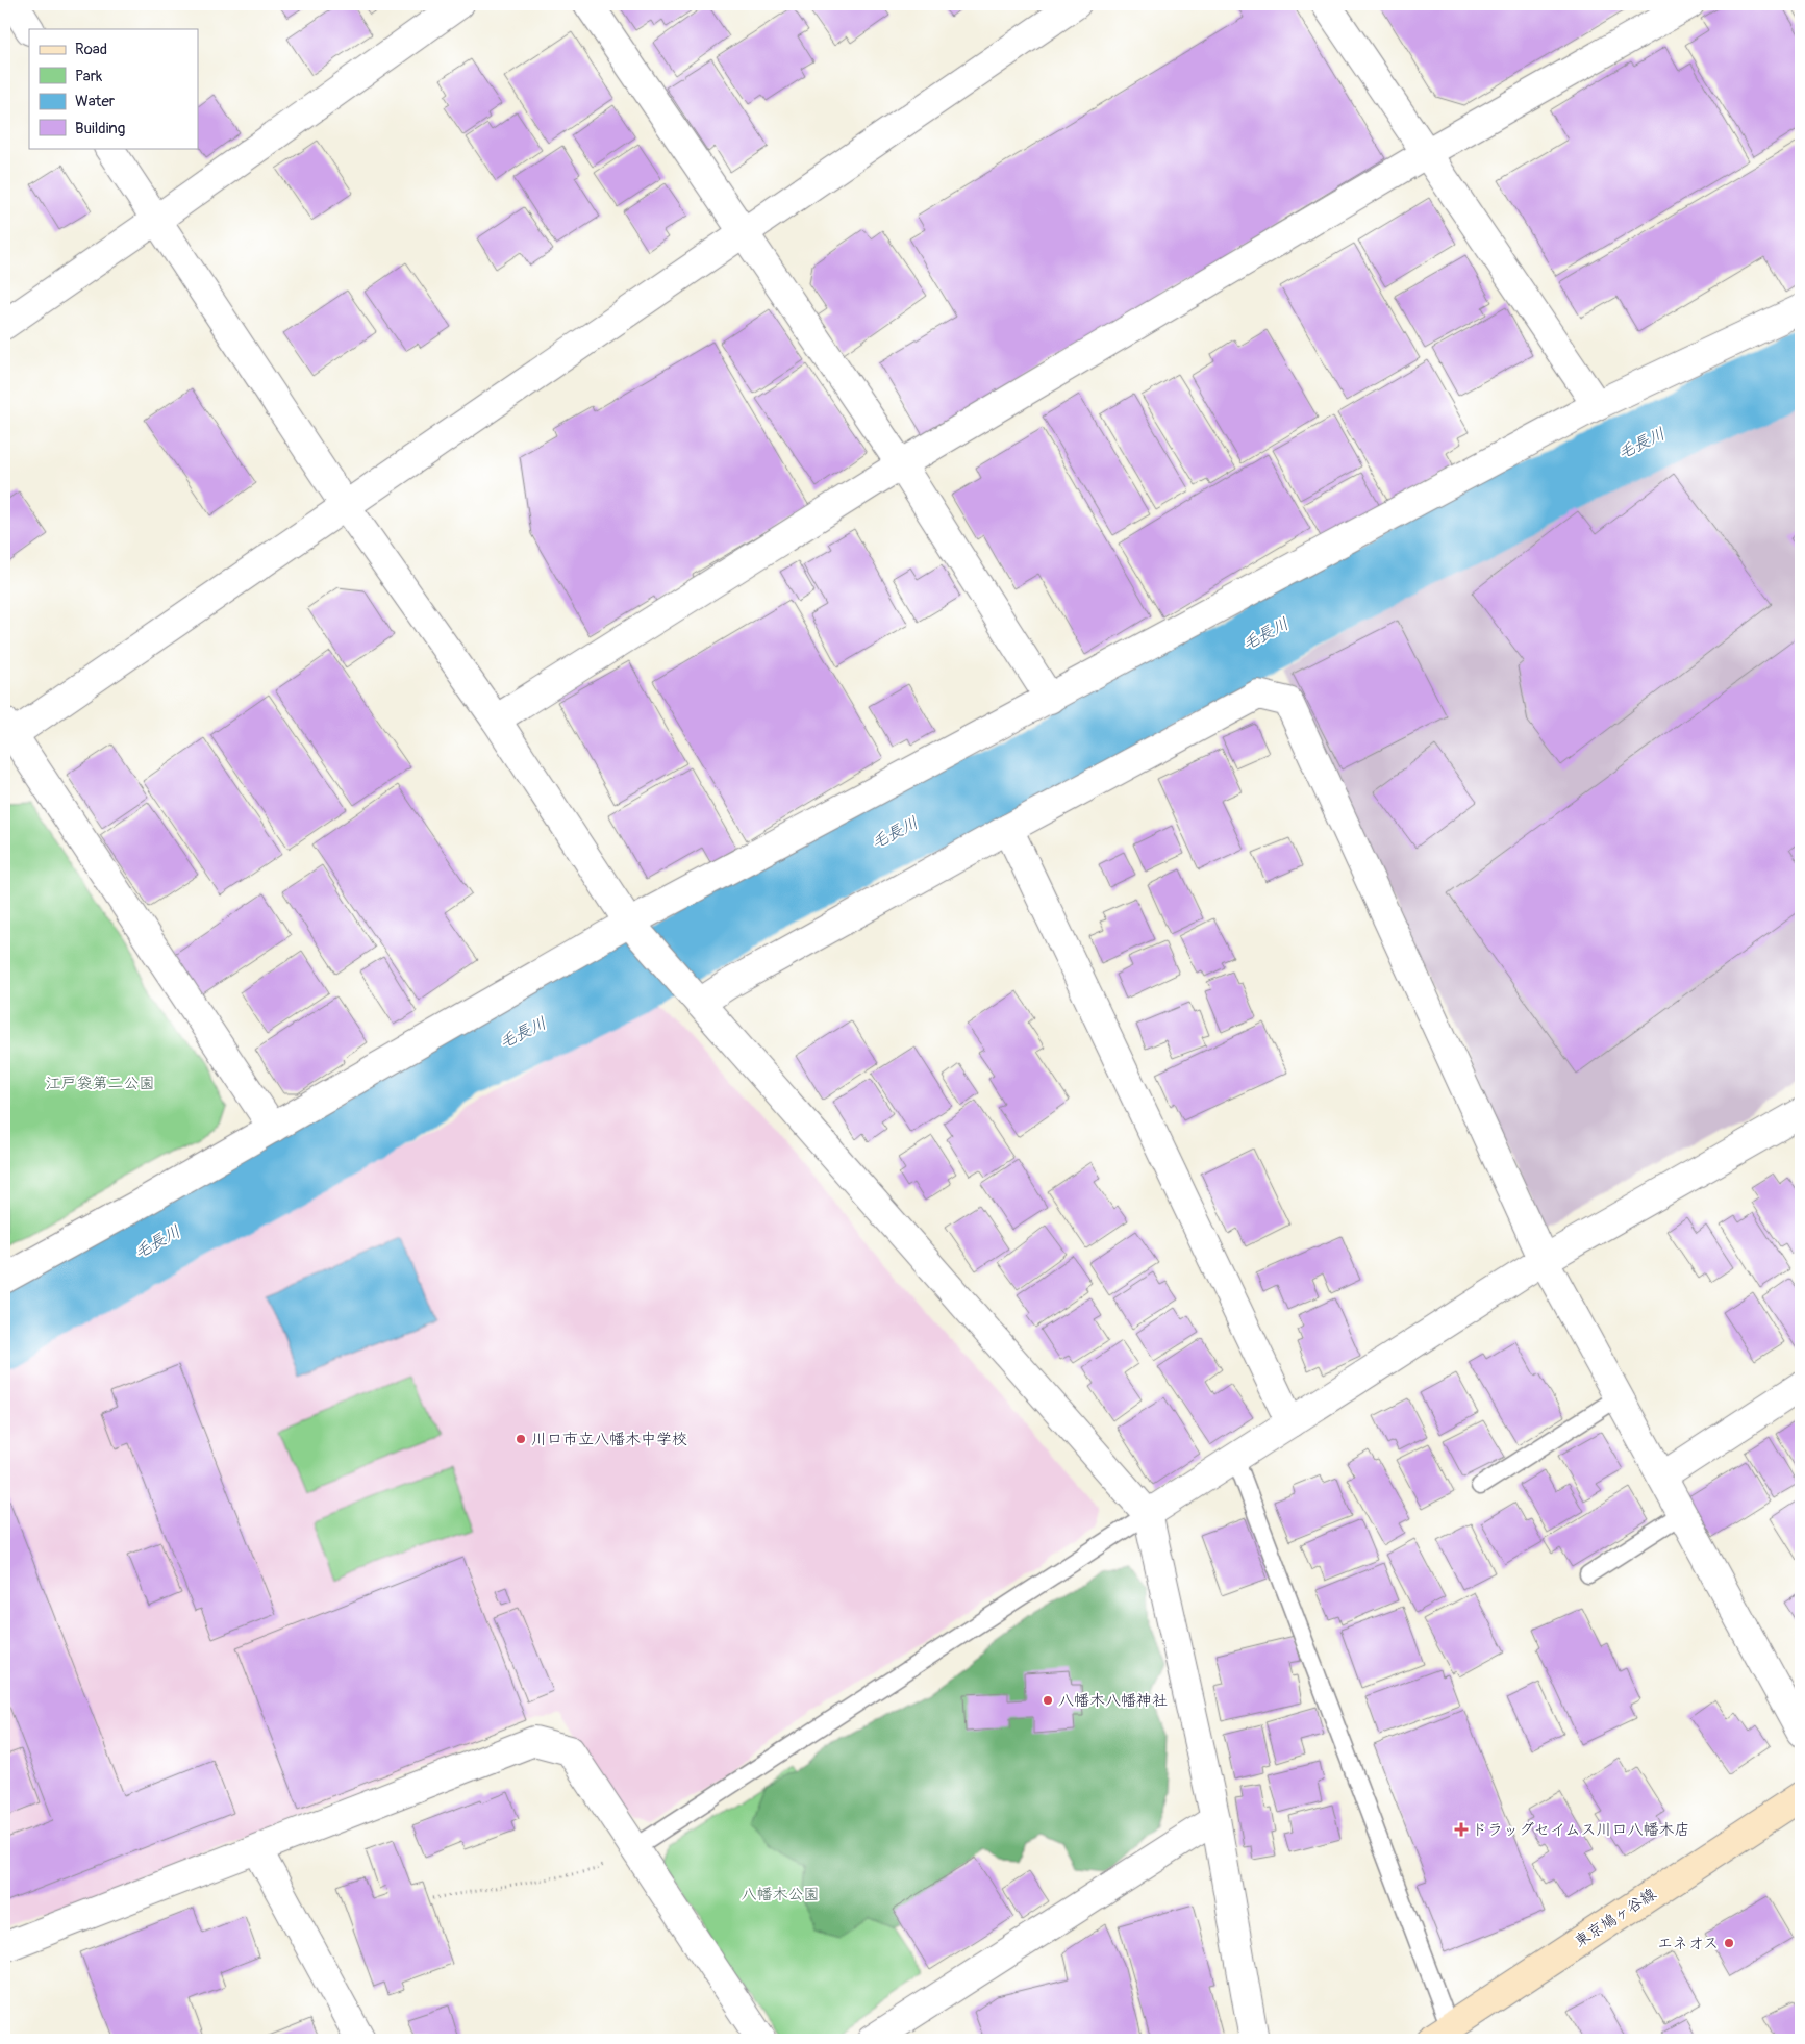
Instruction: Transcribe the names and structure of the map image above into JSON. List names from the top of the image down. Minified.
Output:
{"streets":{"main road":["東京鳩ヶ谷線"]},"water":["毛長川"],"parks":["江戸袋第二公園","八幡木公園"],"places":{"other":["川口市立八幡木中学校","八幡木八幡神社","エネオス"],"health":["ドラッグセイムス川口八幡木店"]},"legend":["Road","Park","Water","Building"]}
